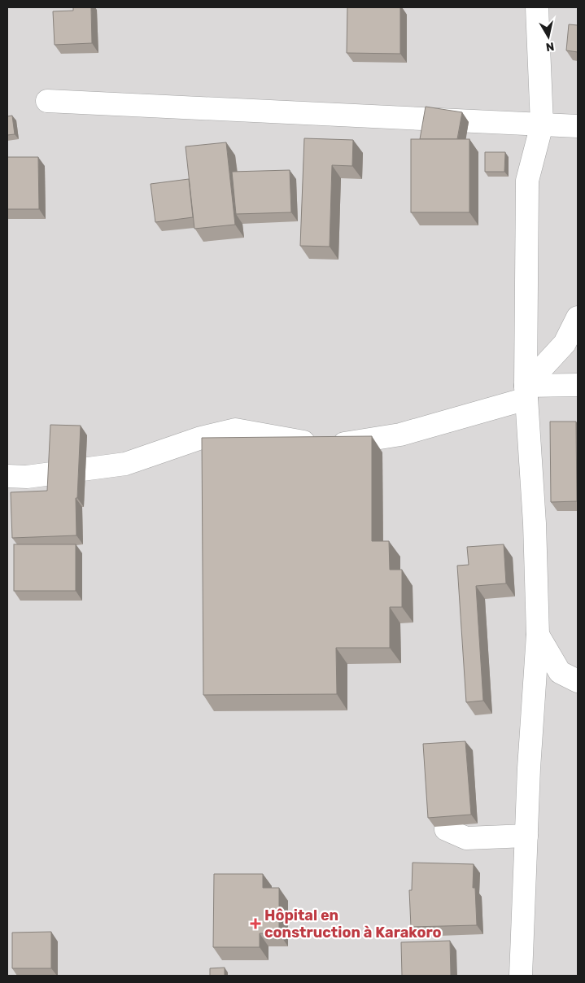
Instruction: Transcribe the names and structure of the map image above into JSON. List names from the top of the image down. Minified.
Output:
{"places":{"health":["Hôpital en construction à Karakoro"]},"north":"bottom"}
